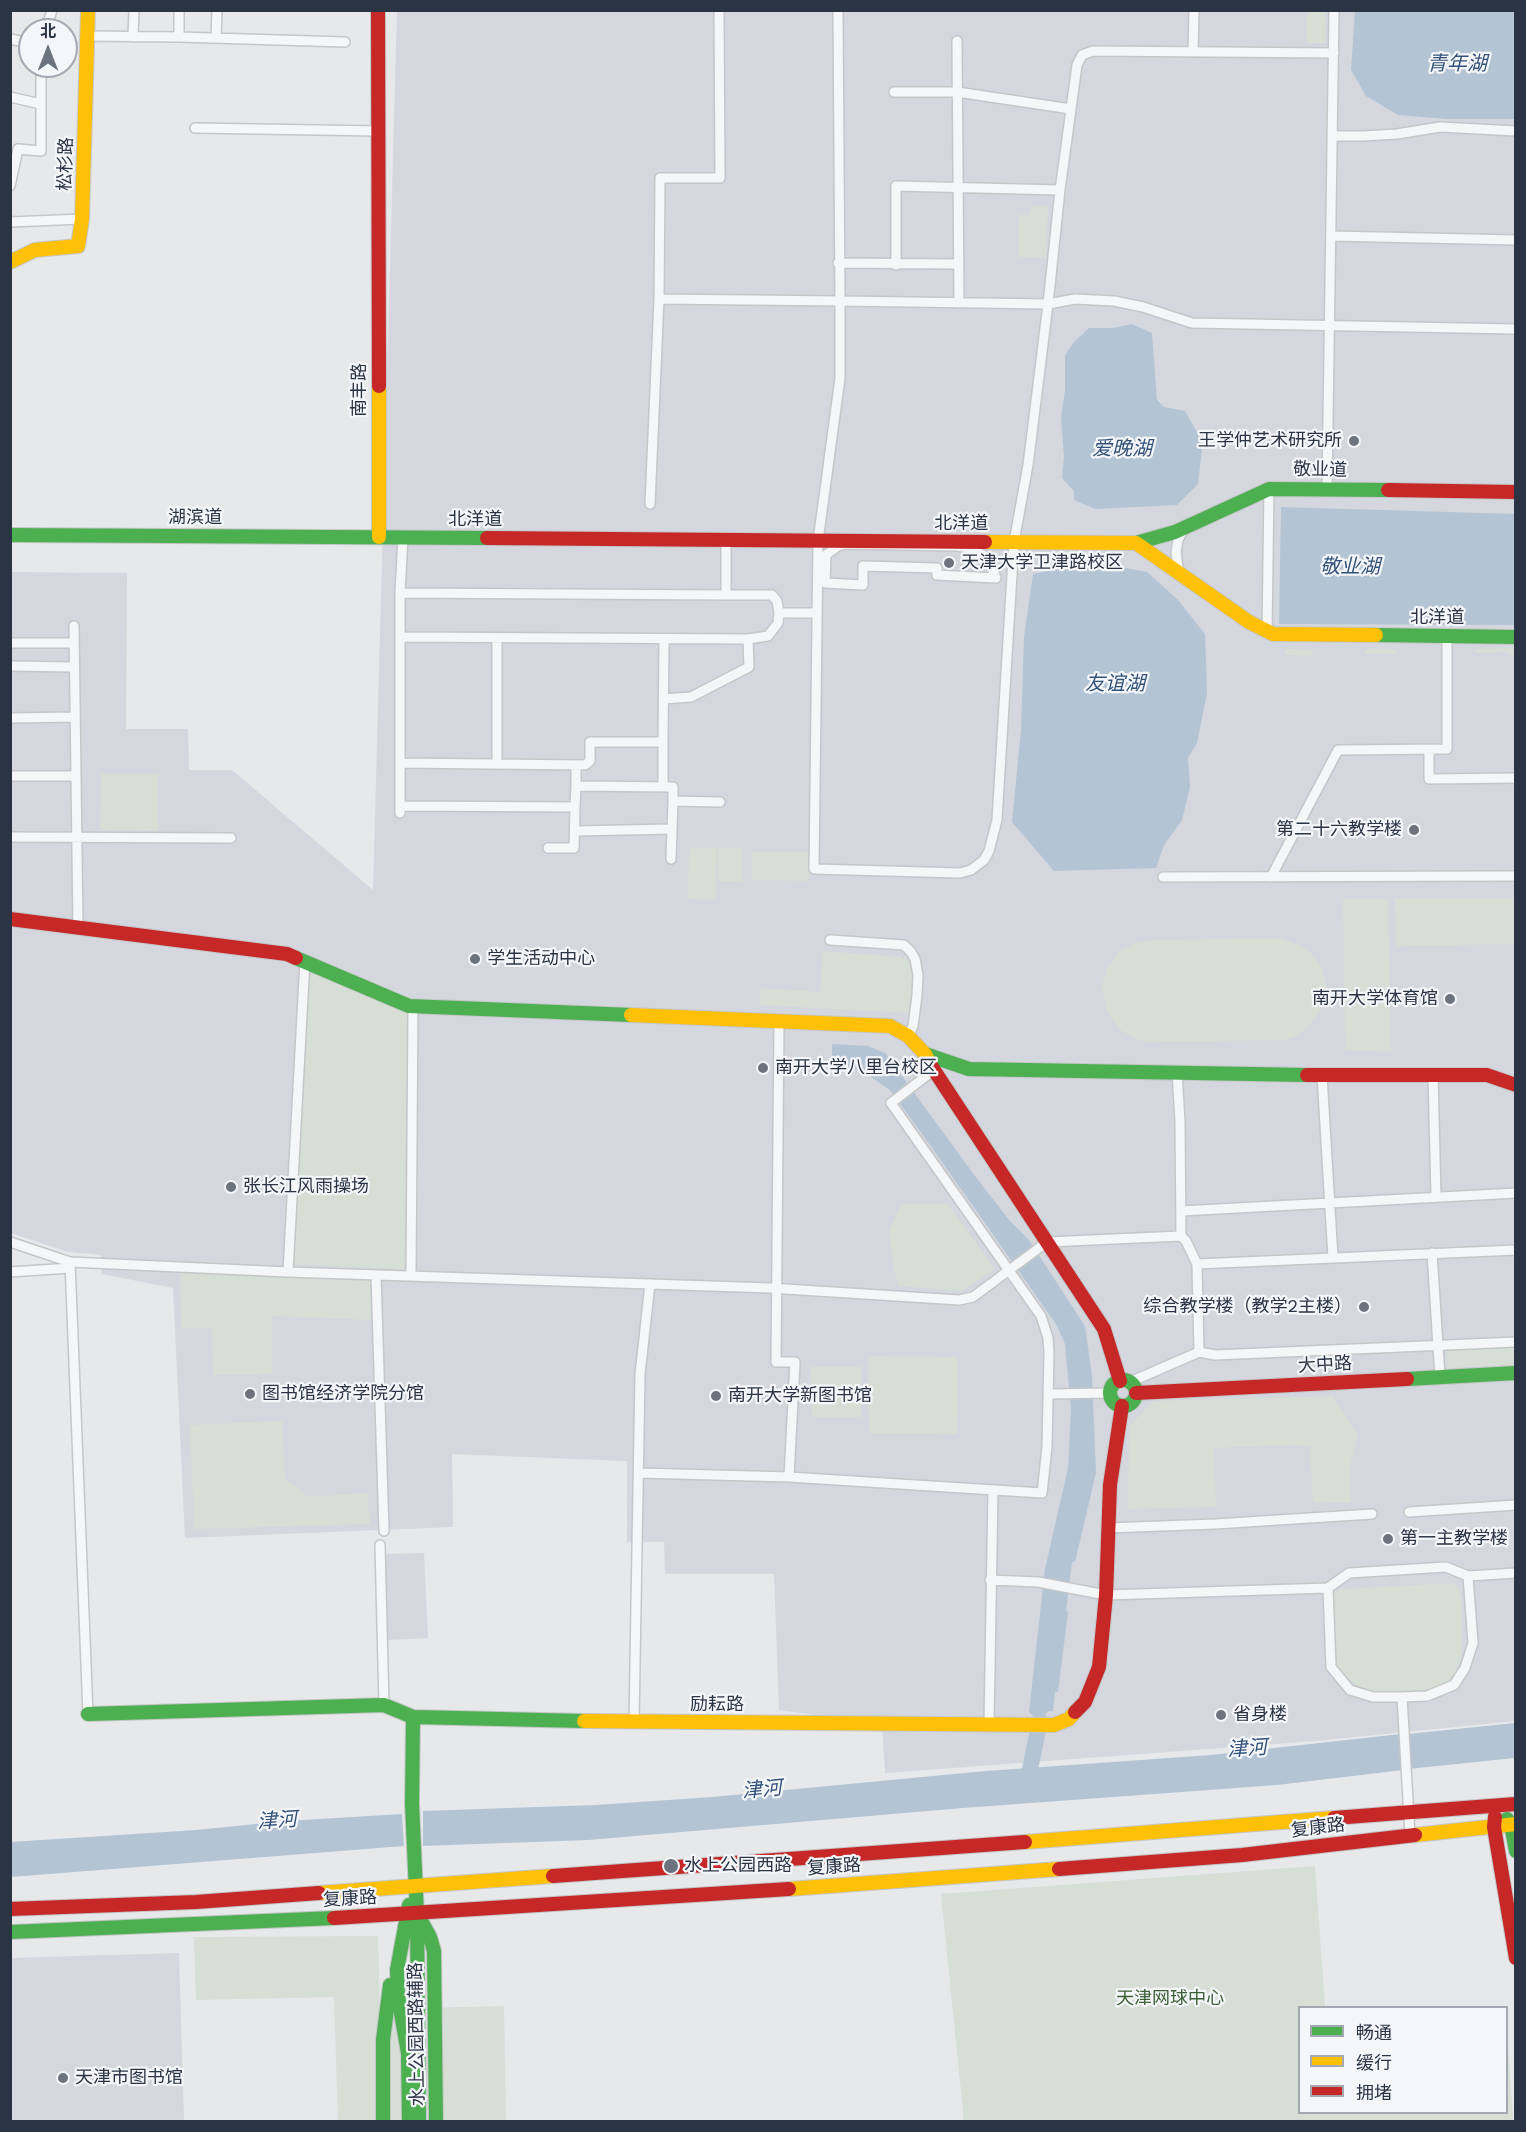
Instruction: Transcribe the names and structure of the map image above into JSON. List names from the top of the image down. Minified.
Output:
{"streets":{"main road":["松杉路","南丰路","敬业道","湖滨道","北洋道","大中路","励耘路","复康路","水上公园西路辅路"]},"crossings":[["南丰路","湖滨道"],["南丰路","北洋道"],["敬业道","北洋道"],["湖滨道","北洋道"],["复康路","水上公园西路辅路"]],"water":["青年湖","爱晚湖","敬业湖","友谊湖","津河"],"parks":["天津网球中心"],"places":["王学仲艺术研究所","天津大学卫津路校区","第二十六教学楼","学生活动中心","南开大学体育馆","南开大学八里台校区","张长江风雨操场","综合教学楼（教学2主楼）","图书馆经济学院分馆","南开大学新图书馆","第一主教学楼","省身楼","水上公园西路","天津市图书馆"],"legend":["畅通","缓行","拥堵"],"north":"top"}
